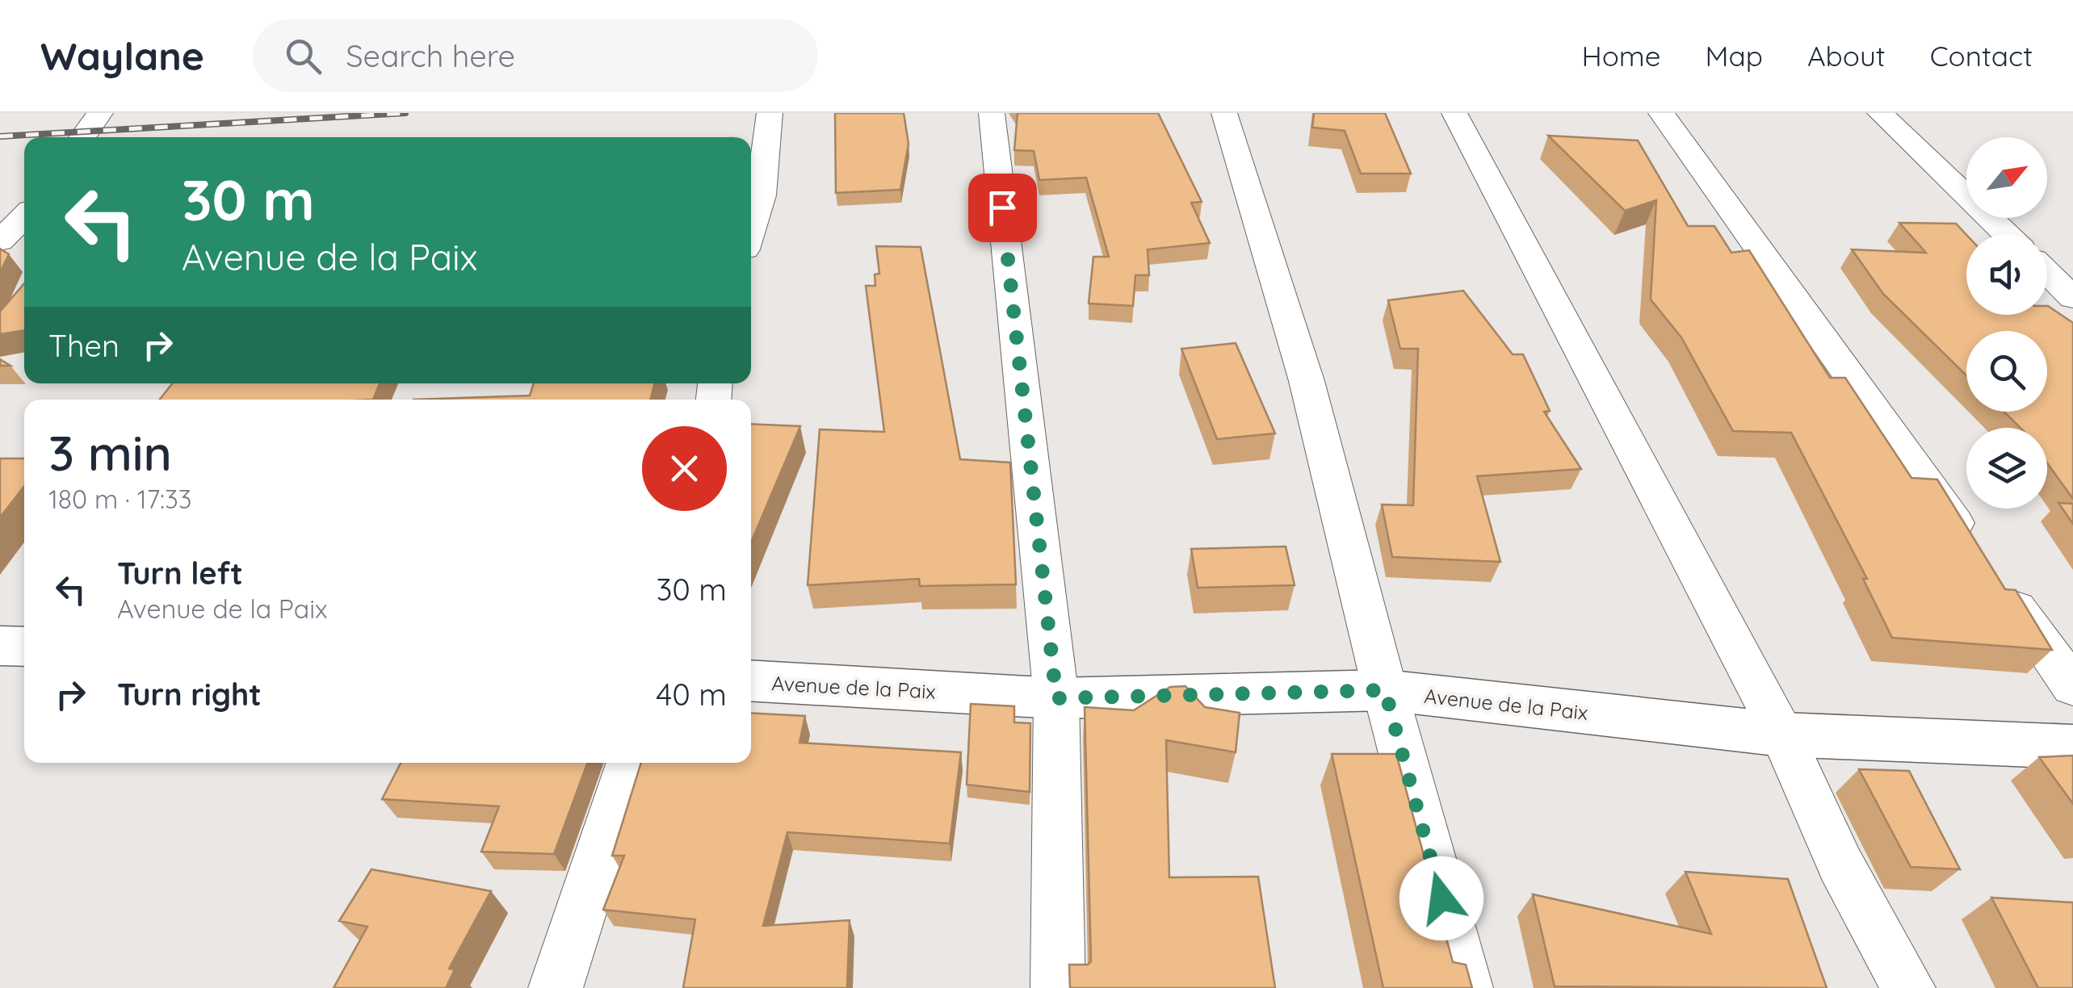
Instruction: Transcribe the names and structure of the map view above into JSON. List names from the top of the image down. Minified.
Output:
{"streets":{"street":["Avenue de la Paix"]},"north":"top right","page":{"header":"Waylane","search":"Search here","nav":["Home","Map","About","Contact"],"turn":["30 m","Avenue de la Paix"],"then":"Then","heading":["3 min","180 m · 17:33"],"list":[{"name":"Turn left","note":"Avenue de la Paix","value":"30 m"},{"name":"Turn right","value":"40 m"}]}}
